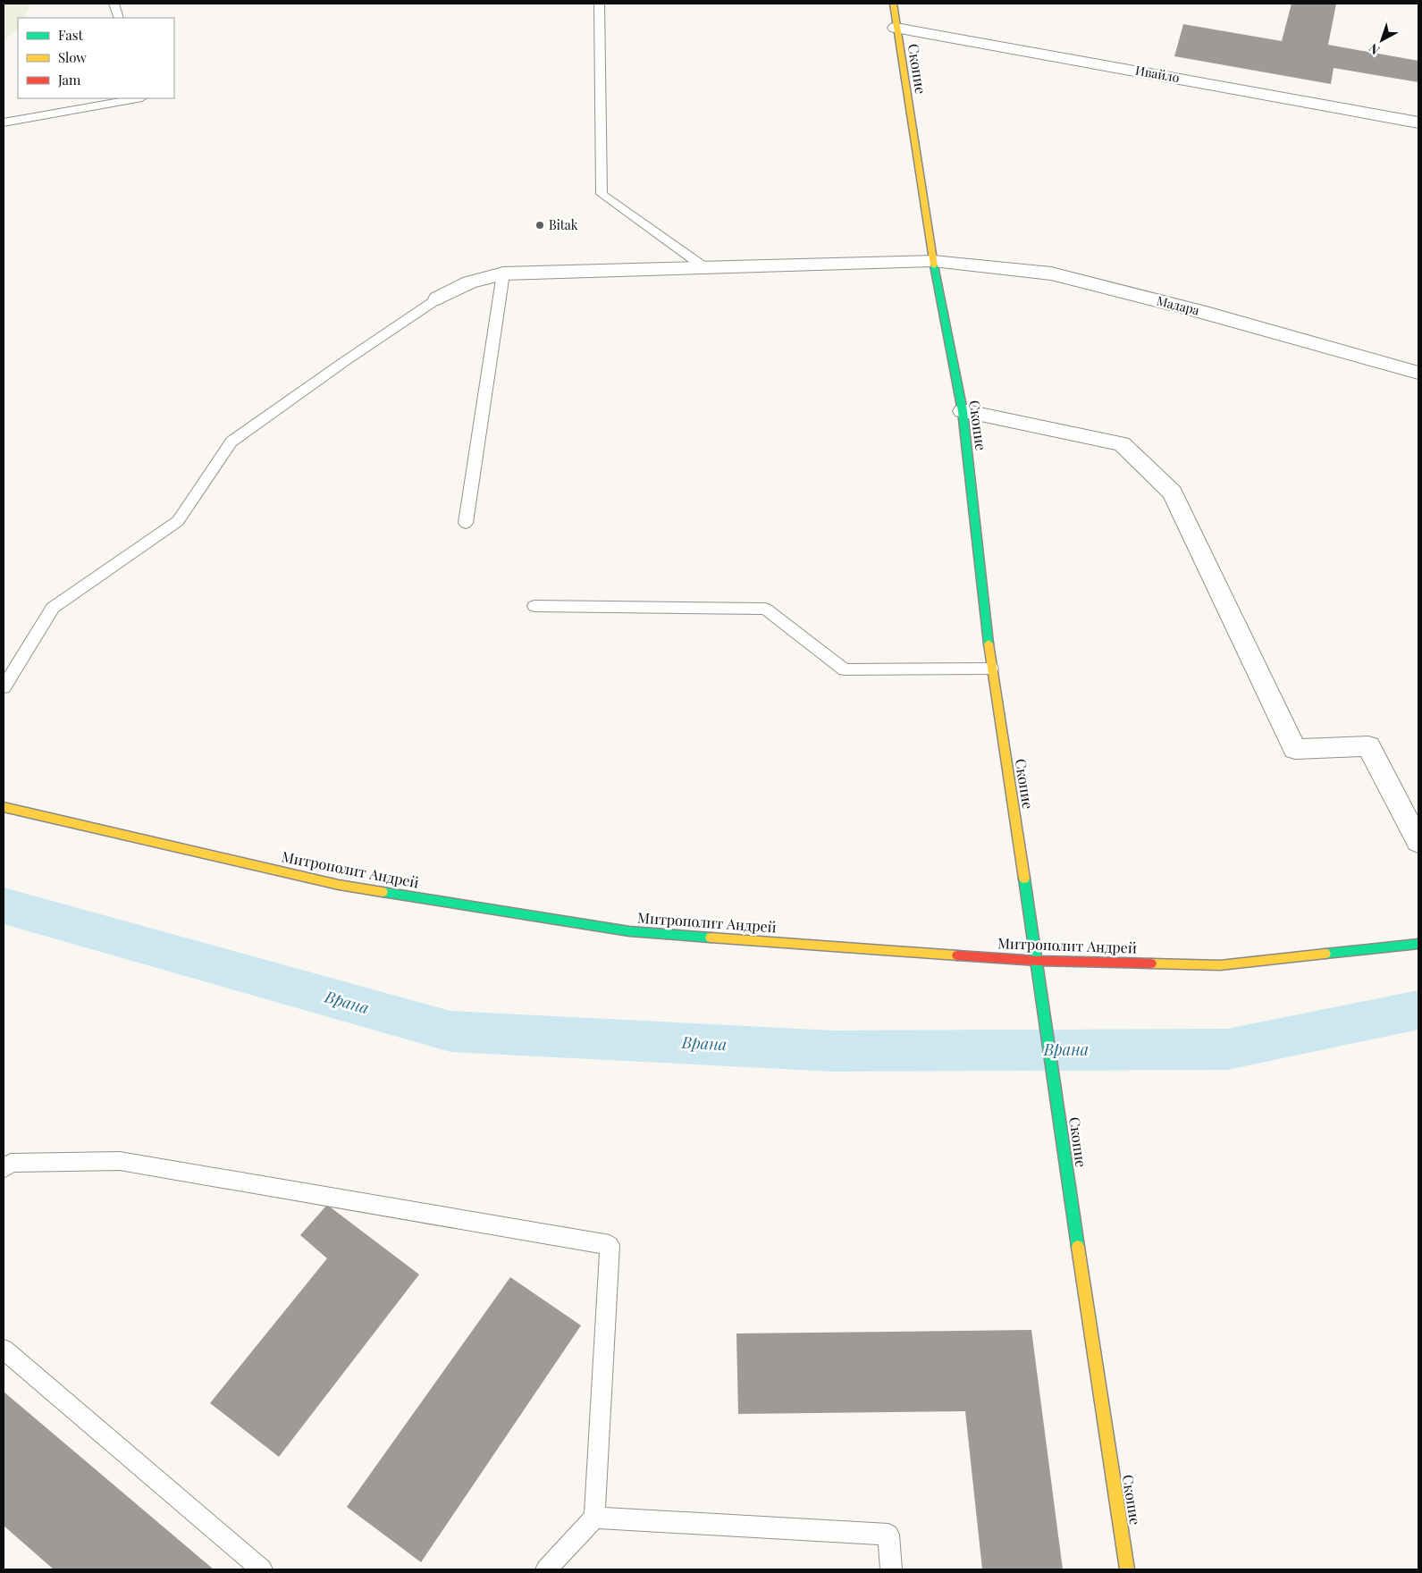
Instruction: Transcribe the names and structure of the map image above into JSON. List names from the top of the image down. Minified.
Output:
{"streets":{"street":["Скопие","Ивайло","Мадара","Митрополит Андрей"]},"crossings":[["Скопие","Ивайло"],["Скопие","Мадара"],["Скопие","Митрополит Андрей"]],"water":["Врана"],"places":["Bitak"],"legend":["Fast","Slow","Jam"],"north":"bottom left"}
